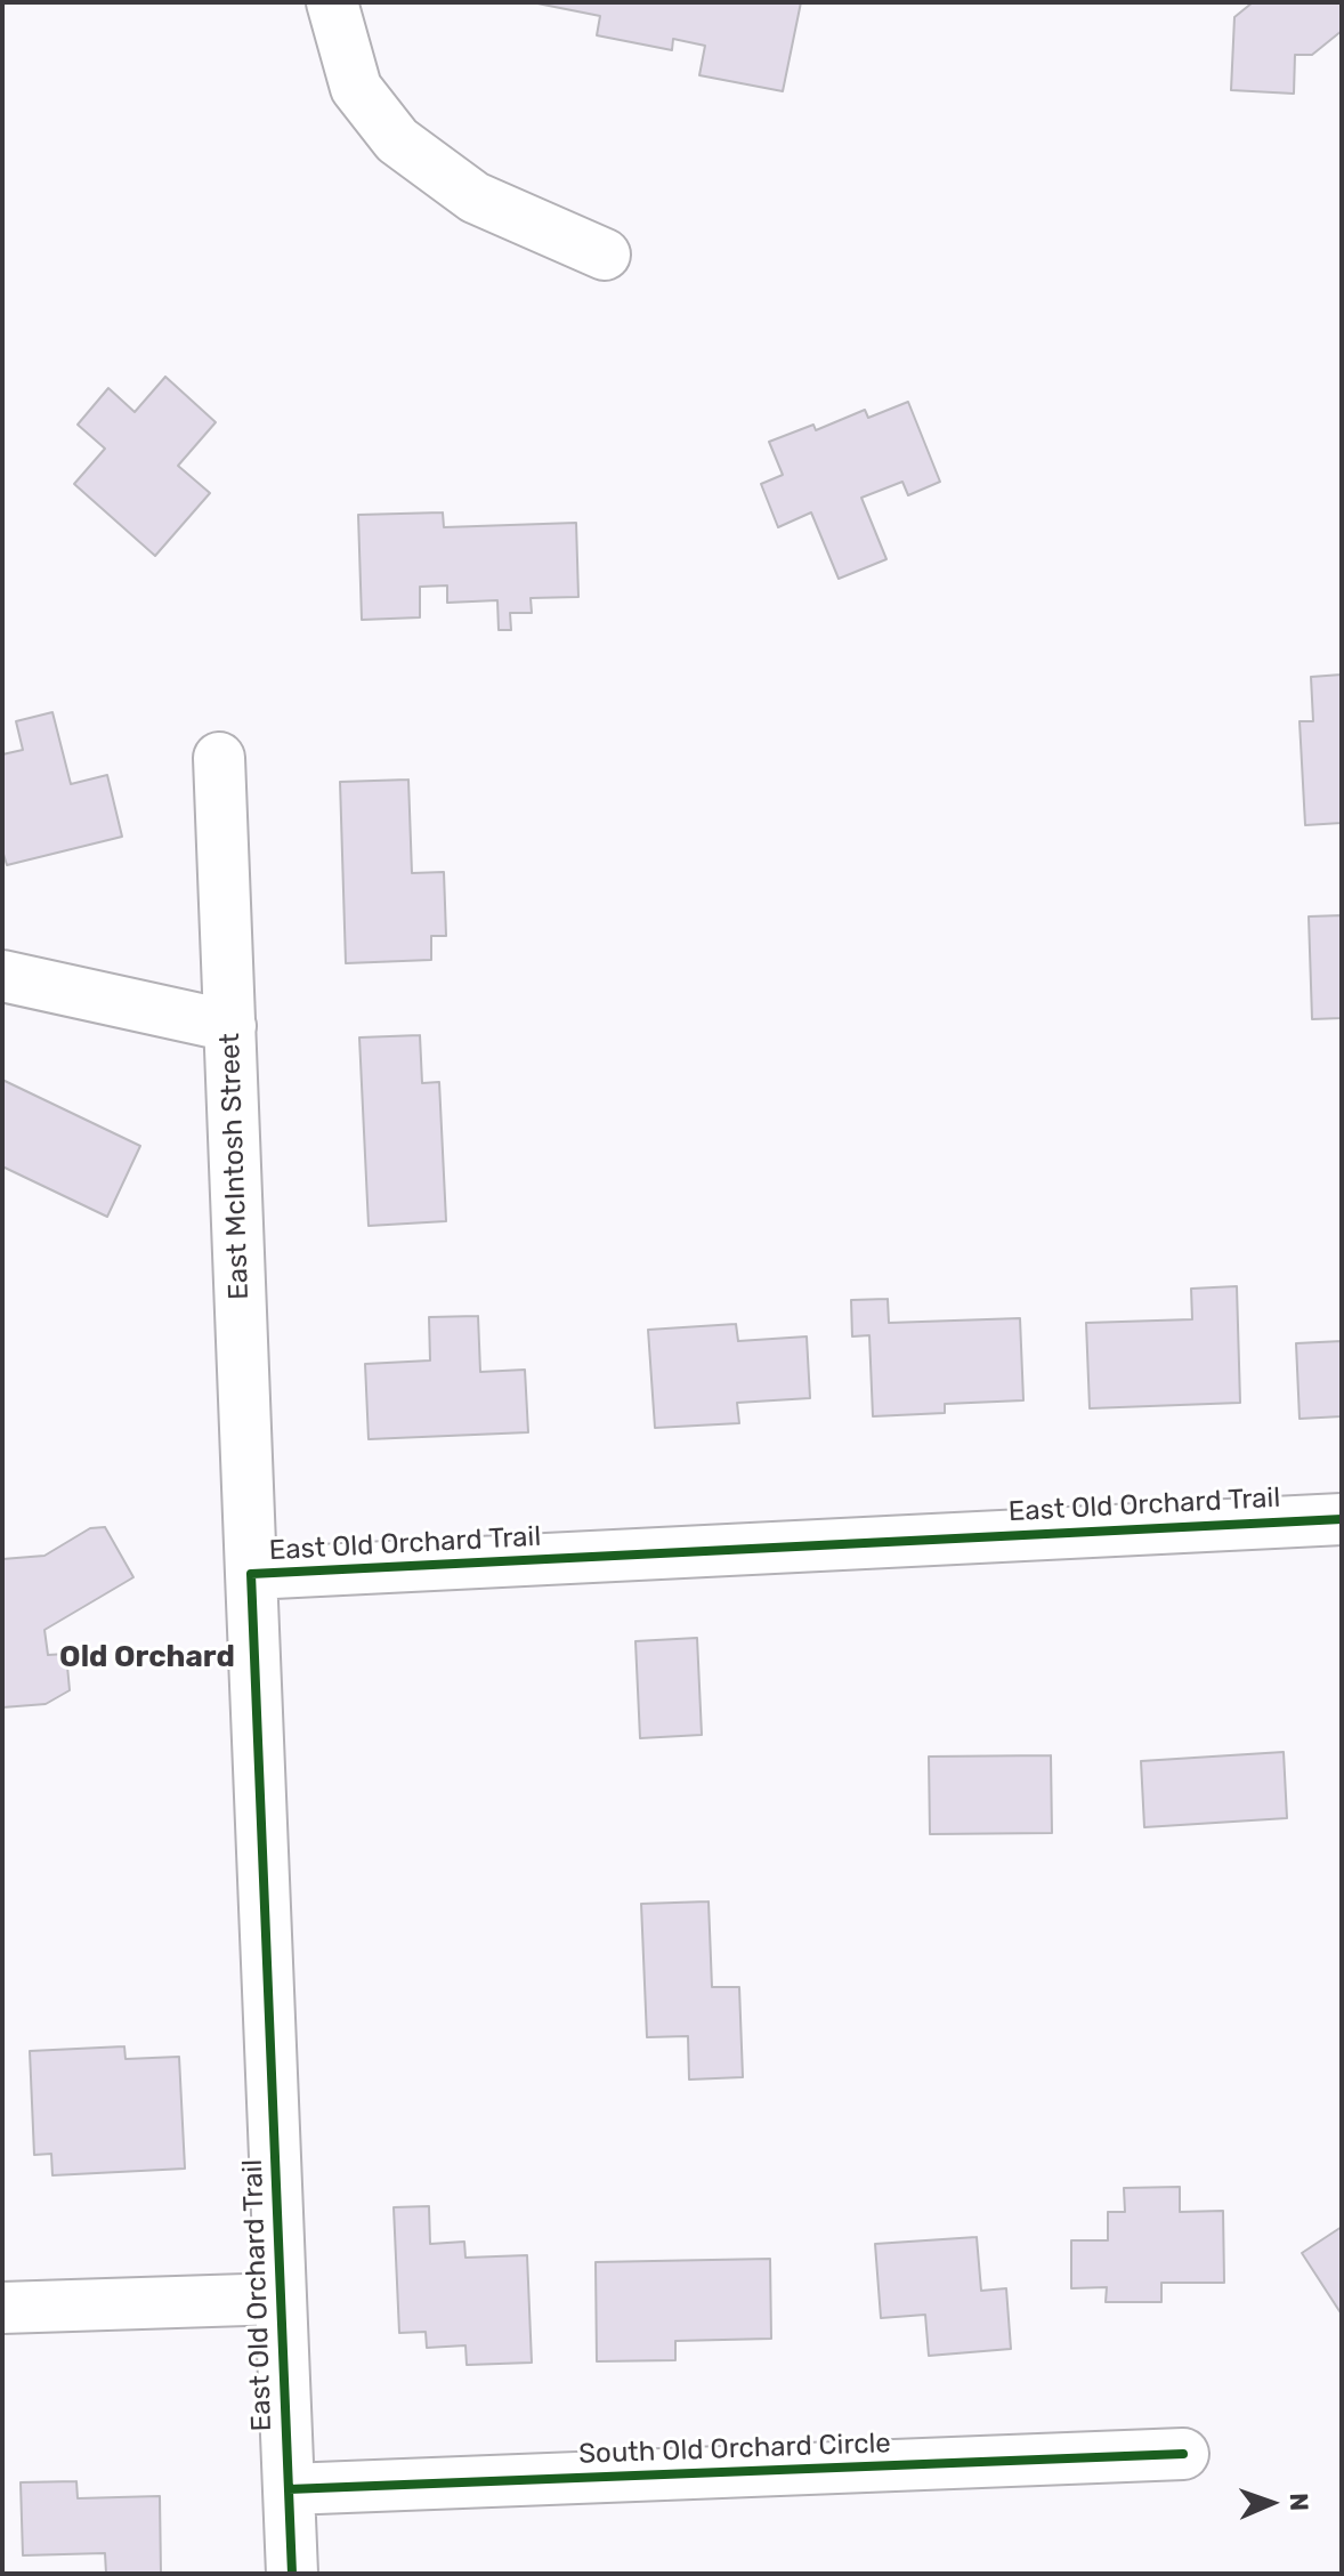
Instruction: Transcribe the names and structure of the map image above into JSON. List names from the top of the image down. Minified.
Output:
{"streets":{"street":["East McIntosh Street","East Old Orchard Trail","South Old Orchard Circle"]},"crossings":[["East McIntosh Street","East Old Orchard Trail"],["East Old Orchard Trail","South Old Orchard Circle"]],"districts":["Old Orchard"],"north":"right"}
